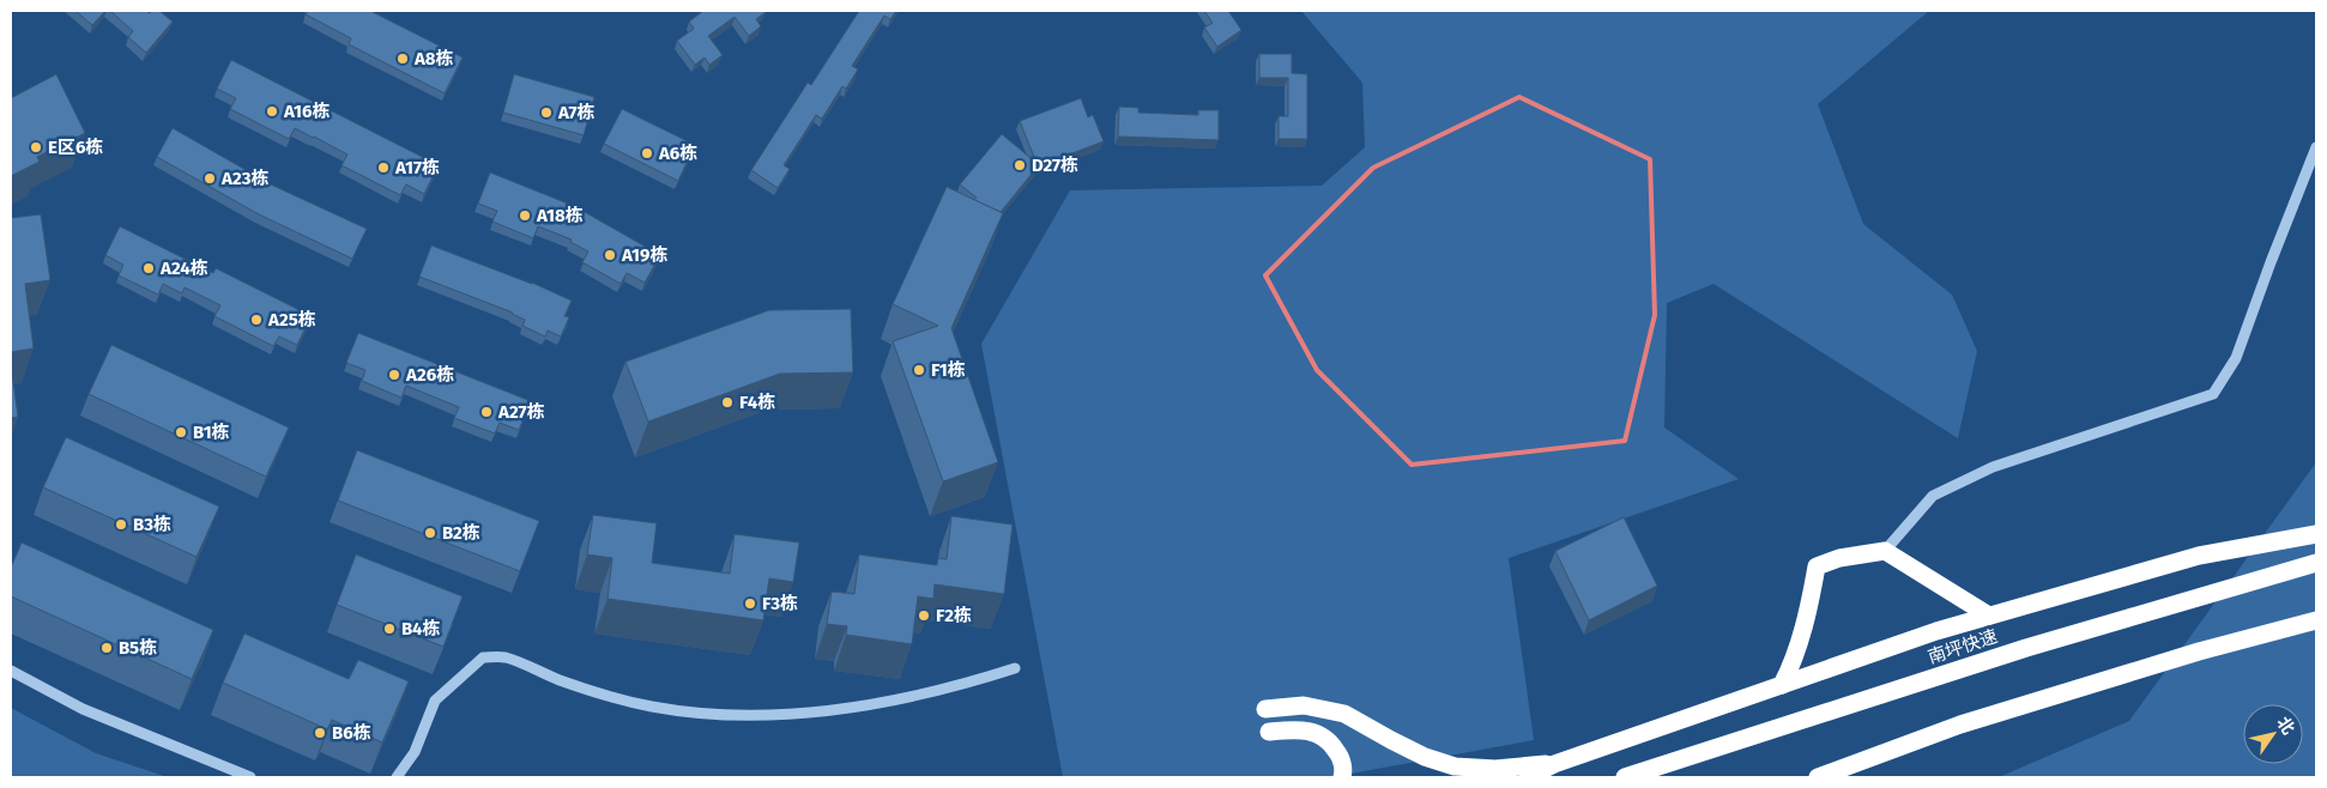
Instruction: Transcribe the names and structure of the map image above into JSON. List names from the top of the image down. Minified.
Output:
{"streets":{"highway":["南坪快速"]},"places":["A8栋","A16栋","A7栋","E区6栋","A6栋","D27栋","A17栋","A23栋","A18栋","A19栋","A24栋","A25栋","F1栋","A26栋","F4栋","A27栋","B1栋","B3栋","B2栋","F3栋","F2栋","B4栋","B5栋","B6栋"],"north":"top right"}
